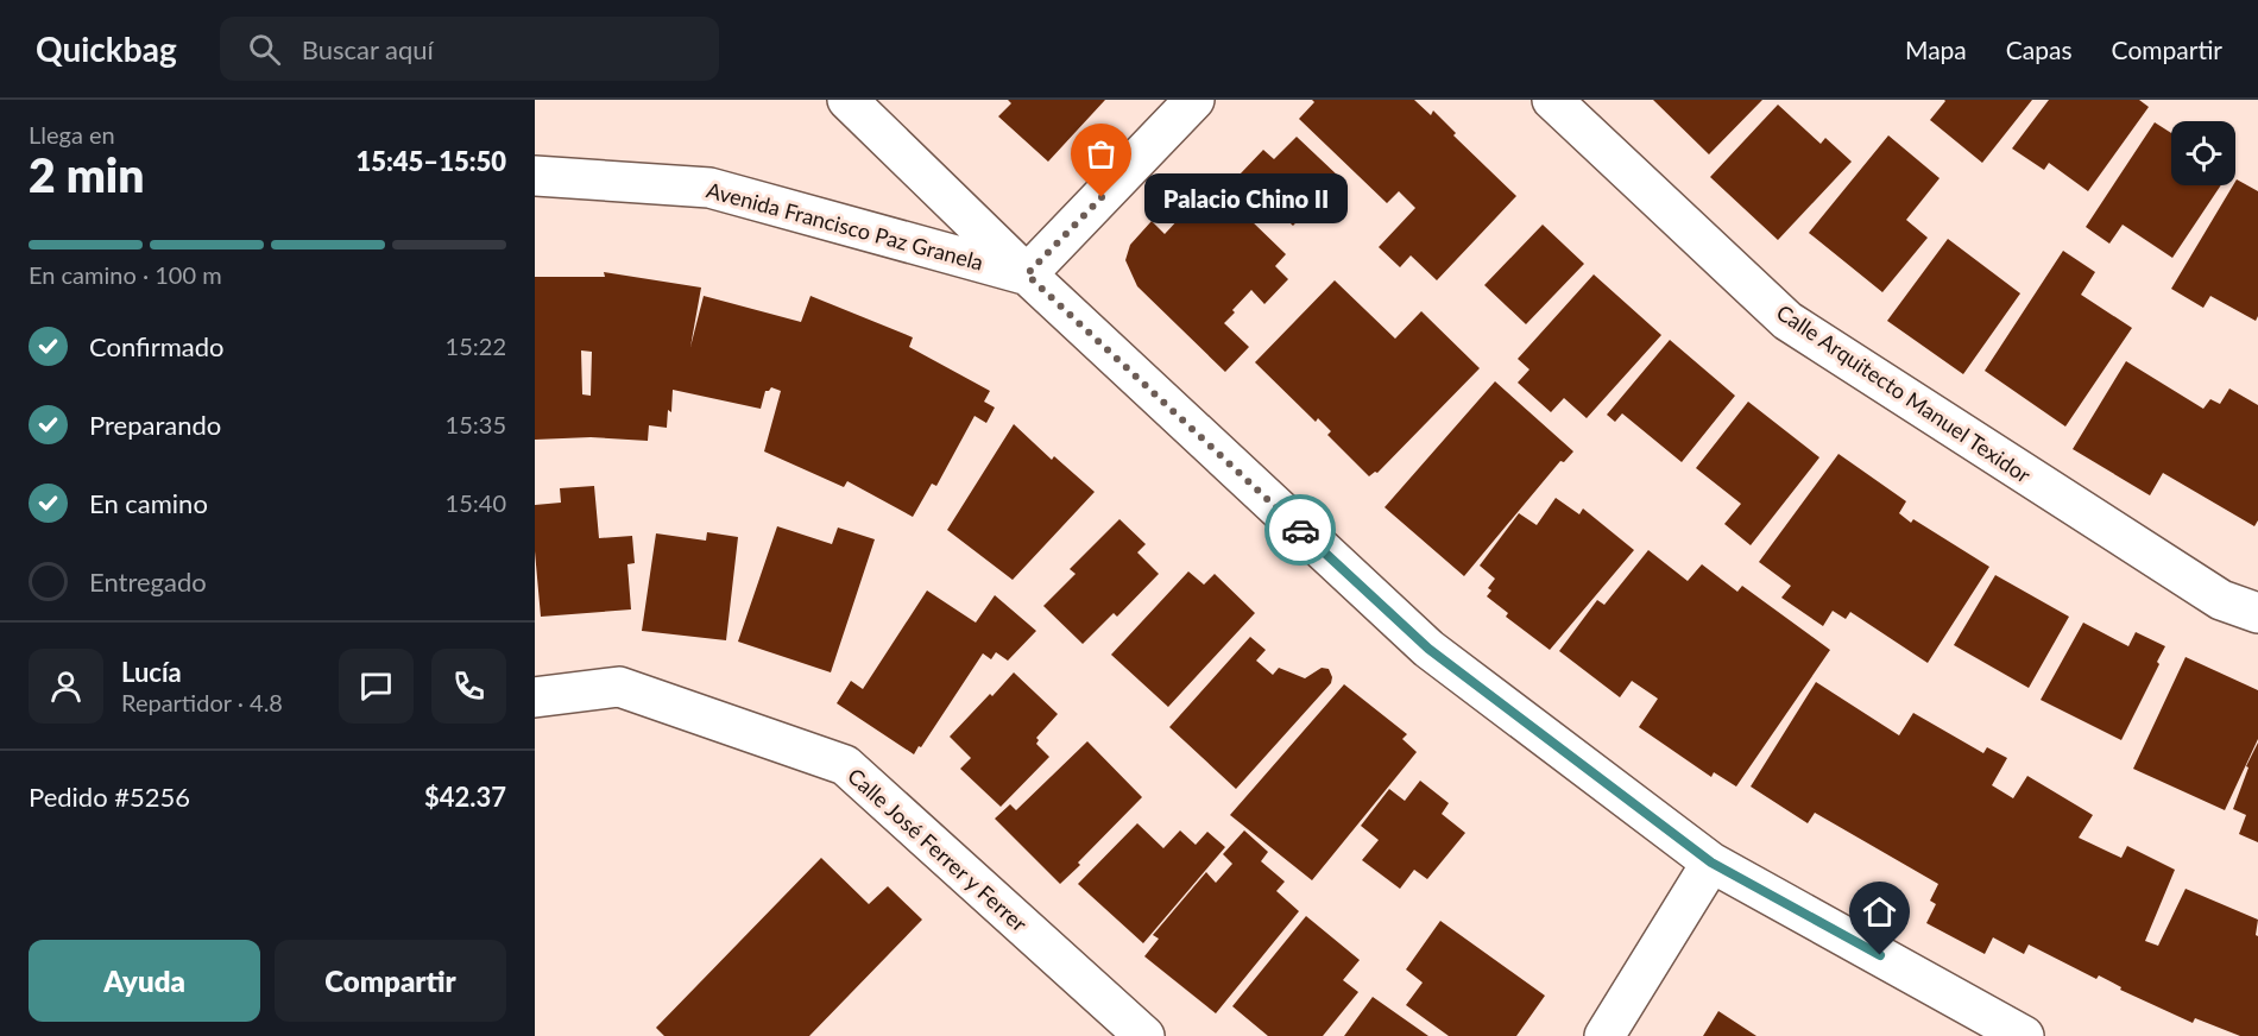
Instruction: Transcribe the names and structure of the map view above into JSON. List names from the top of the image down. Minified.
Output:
{"streets":{"street":["Avenida Francisco Paz Granela","Calle Arquitecto Manuel Texidor","Calle José Ferrer y Ferrer"]},"places":["Palacio Chino II"],"page":{"header":"Quickbag","search":"Buscar aquí","nav":["Mapa","Capas","Compartir"],"heading":["2 min","Llega en","15:45–15:50"],"panel":["Lucía","Repartidor · 4.8","Pedido #5256","$42.37"],"bubble":"Palacio Chino II","bar":"En camino · 100 m","list":[["Confirmado","15:22"],["Preparando","15:35"],["En camino","15:40"],"Entregado"],"buttons":["Ayuda","Compartir"]}}
